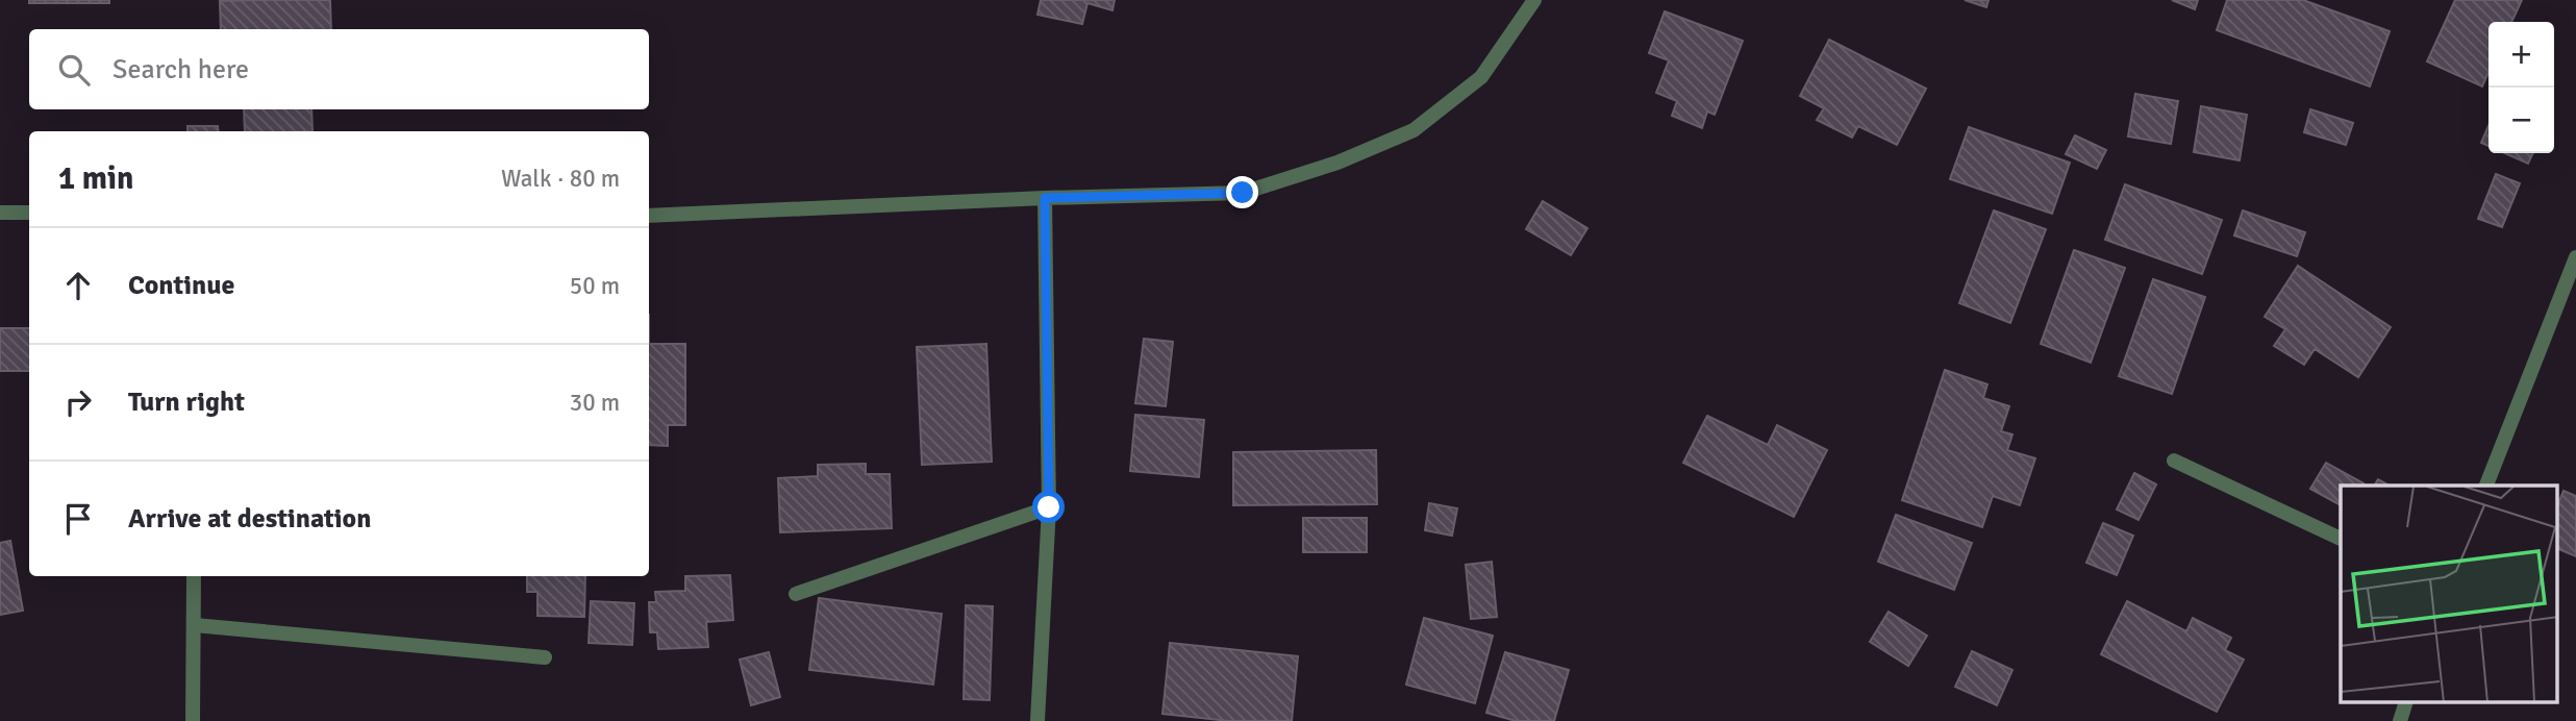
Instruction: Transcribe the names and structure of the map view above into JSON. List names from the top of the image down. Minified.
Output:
{"page":{"map_buttons":["+","−"],"search":"Search here","heading":["1 min","Walk · 80 m"],"list":[["Continue","50 m"],["Turn right","30 m"],"Arrive at destination"]}}
